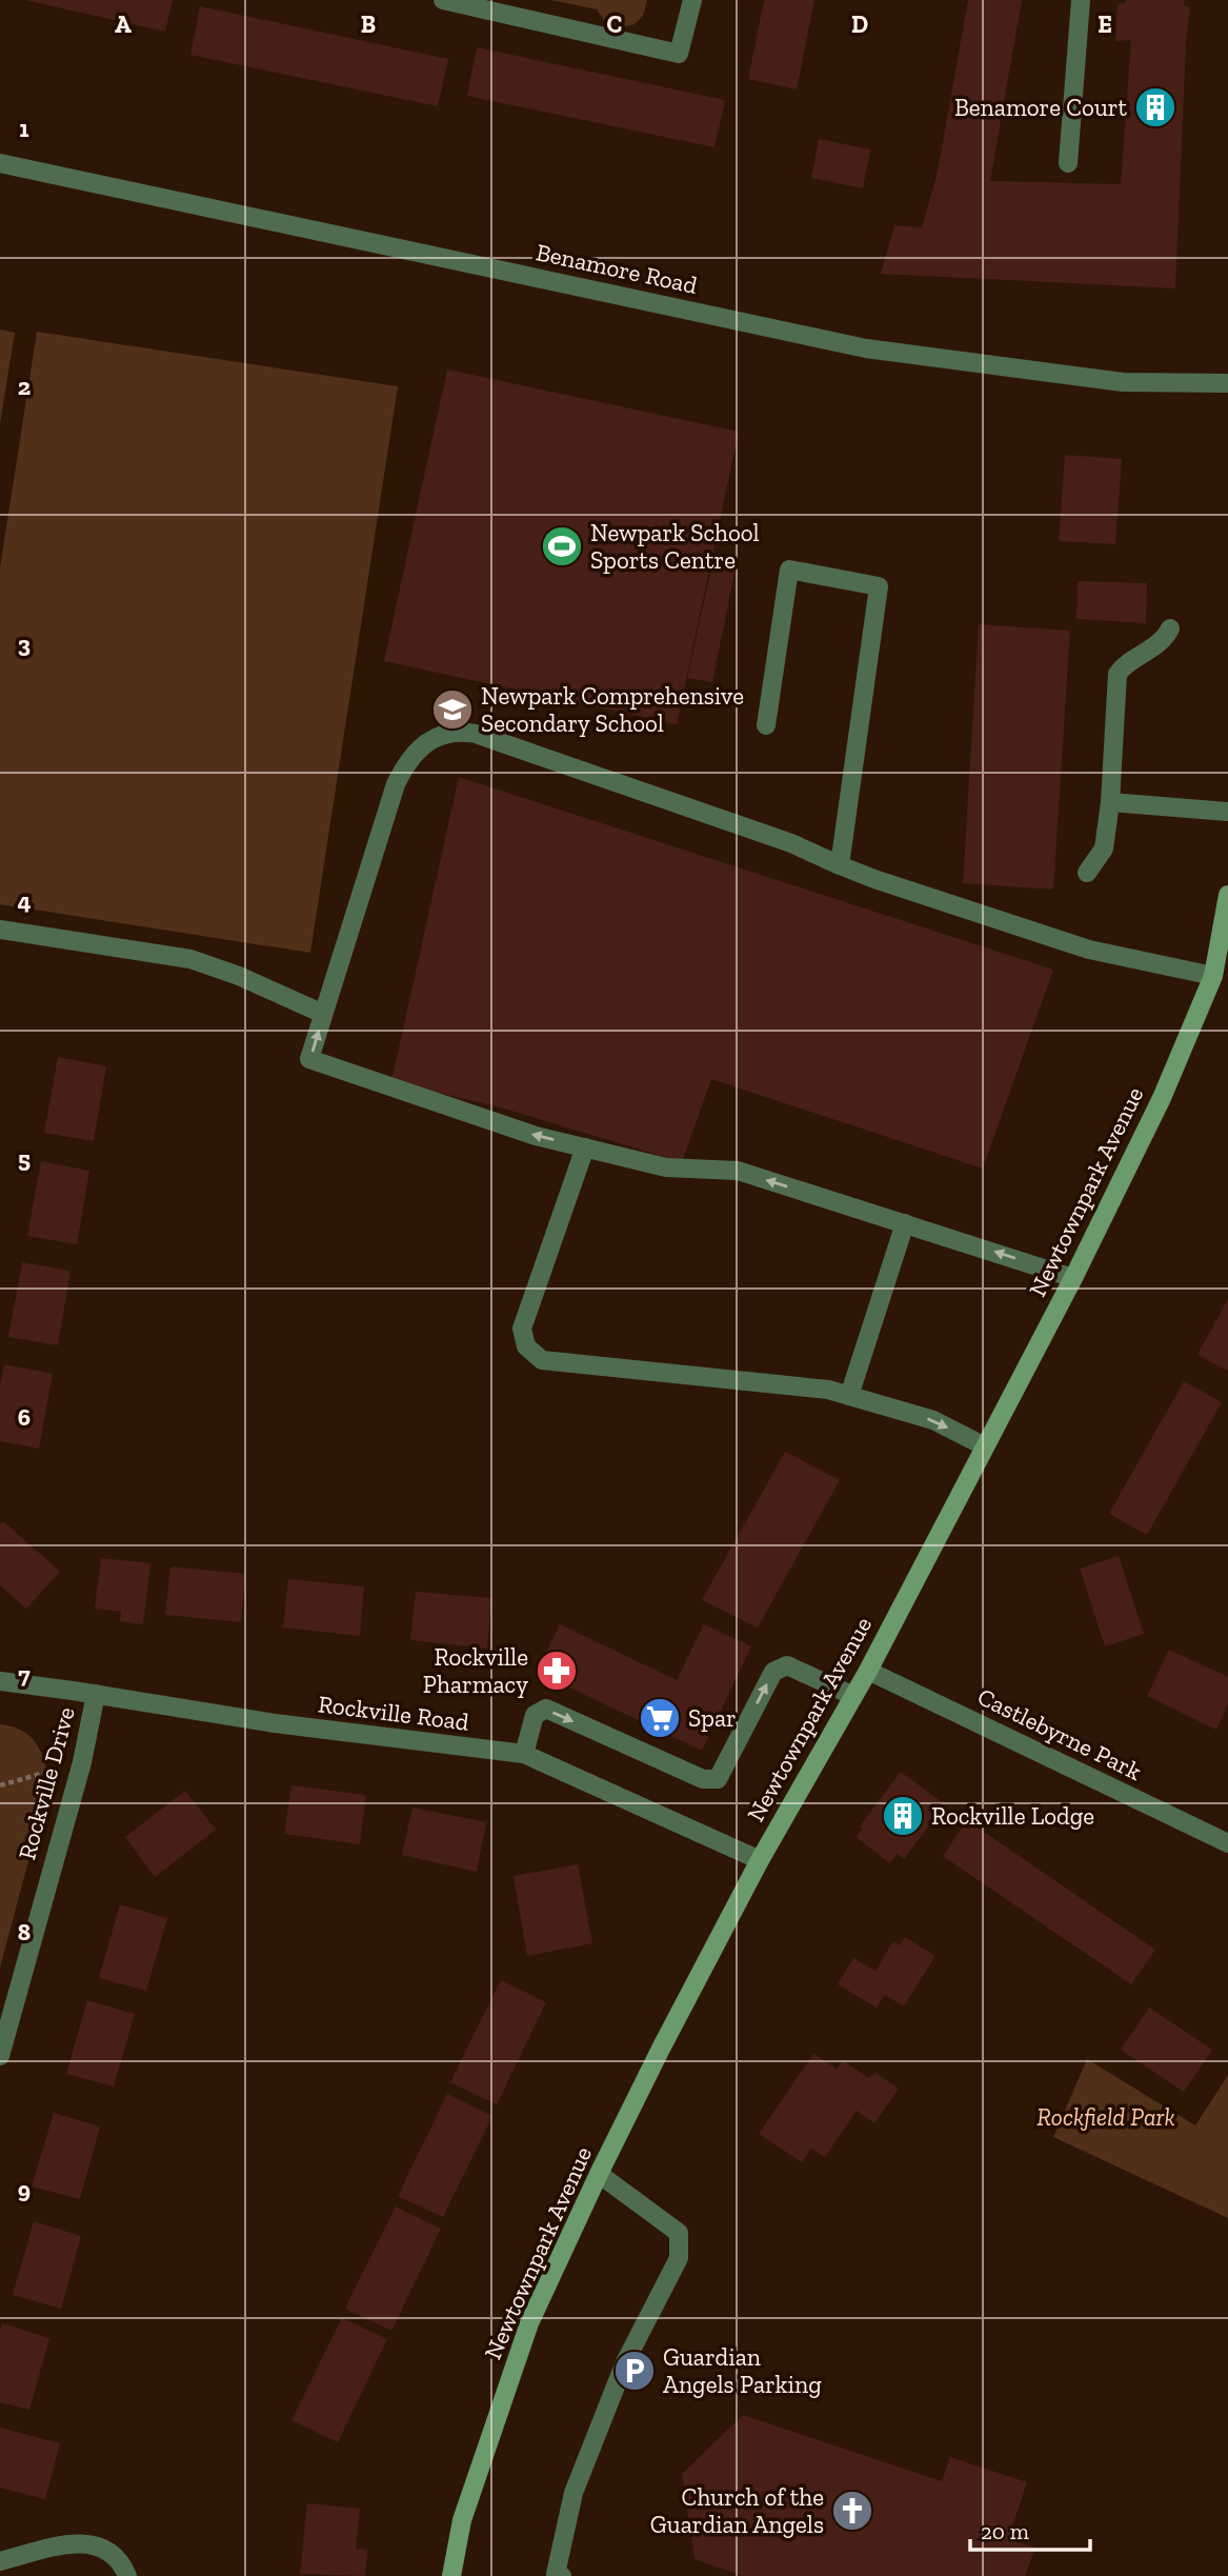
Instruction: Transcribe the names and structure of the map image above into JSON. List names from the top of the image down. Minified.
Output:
{"streets":{"main road":["Newtownpark Avenue"],"street":["Benamore Road","Rockville Road","Castlebyrne Park","Rockville Drive"]},"crossings":[["Newtownpark Avenue","Rockville Road"],["Newtownpark Avenue","Castlebyrne Park"],["Rockville Road","Rockville Drive"]],"parks":["Rockfield Park"],"places":{"building":["Benamore Court","Rockville Lodge"],"sports":["Newpark School Sports Centre"],"school or university":["Newpark Comprehensive Secondary School"],"pharmacy":["Rockville Pharmacy"],"supermarket":["Spar"],"parking":["Guardian Angels Parking"],"church":["Church of the Guardian Angels"]},"scale_bar":"20 m","grid":{"columns":["A","B","C","D","E"],"rows":["1","2","3","4","5","6","7","8","9"]}}
